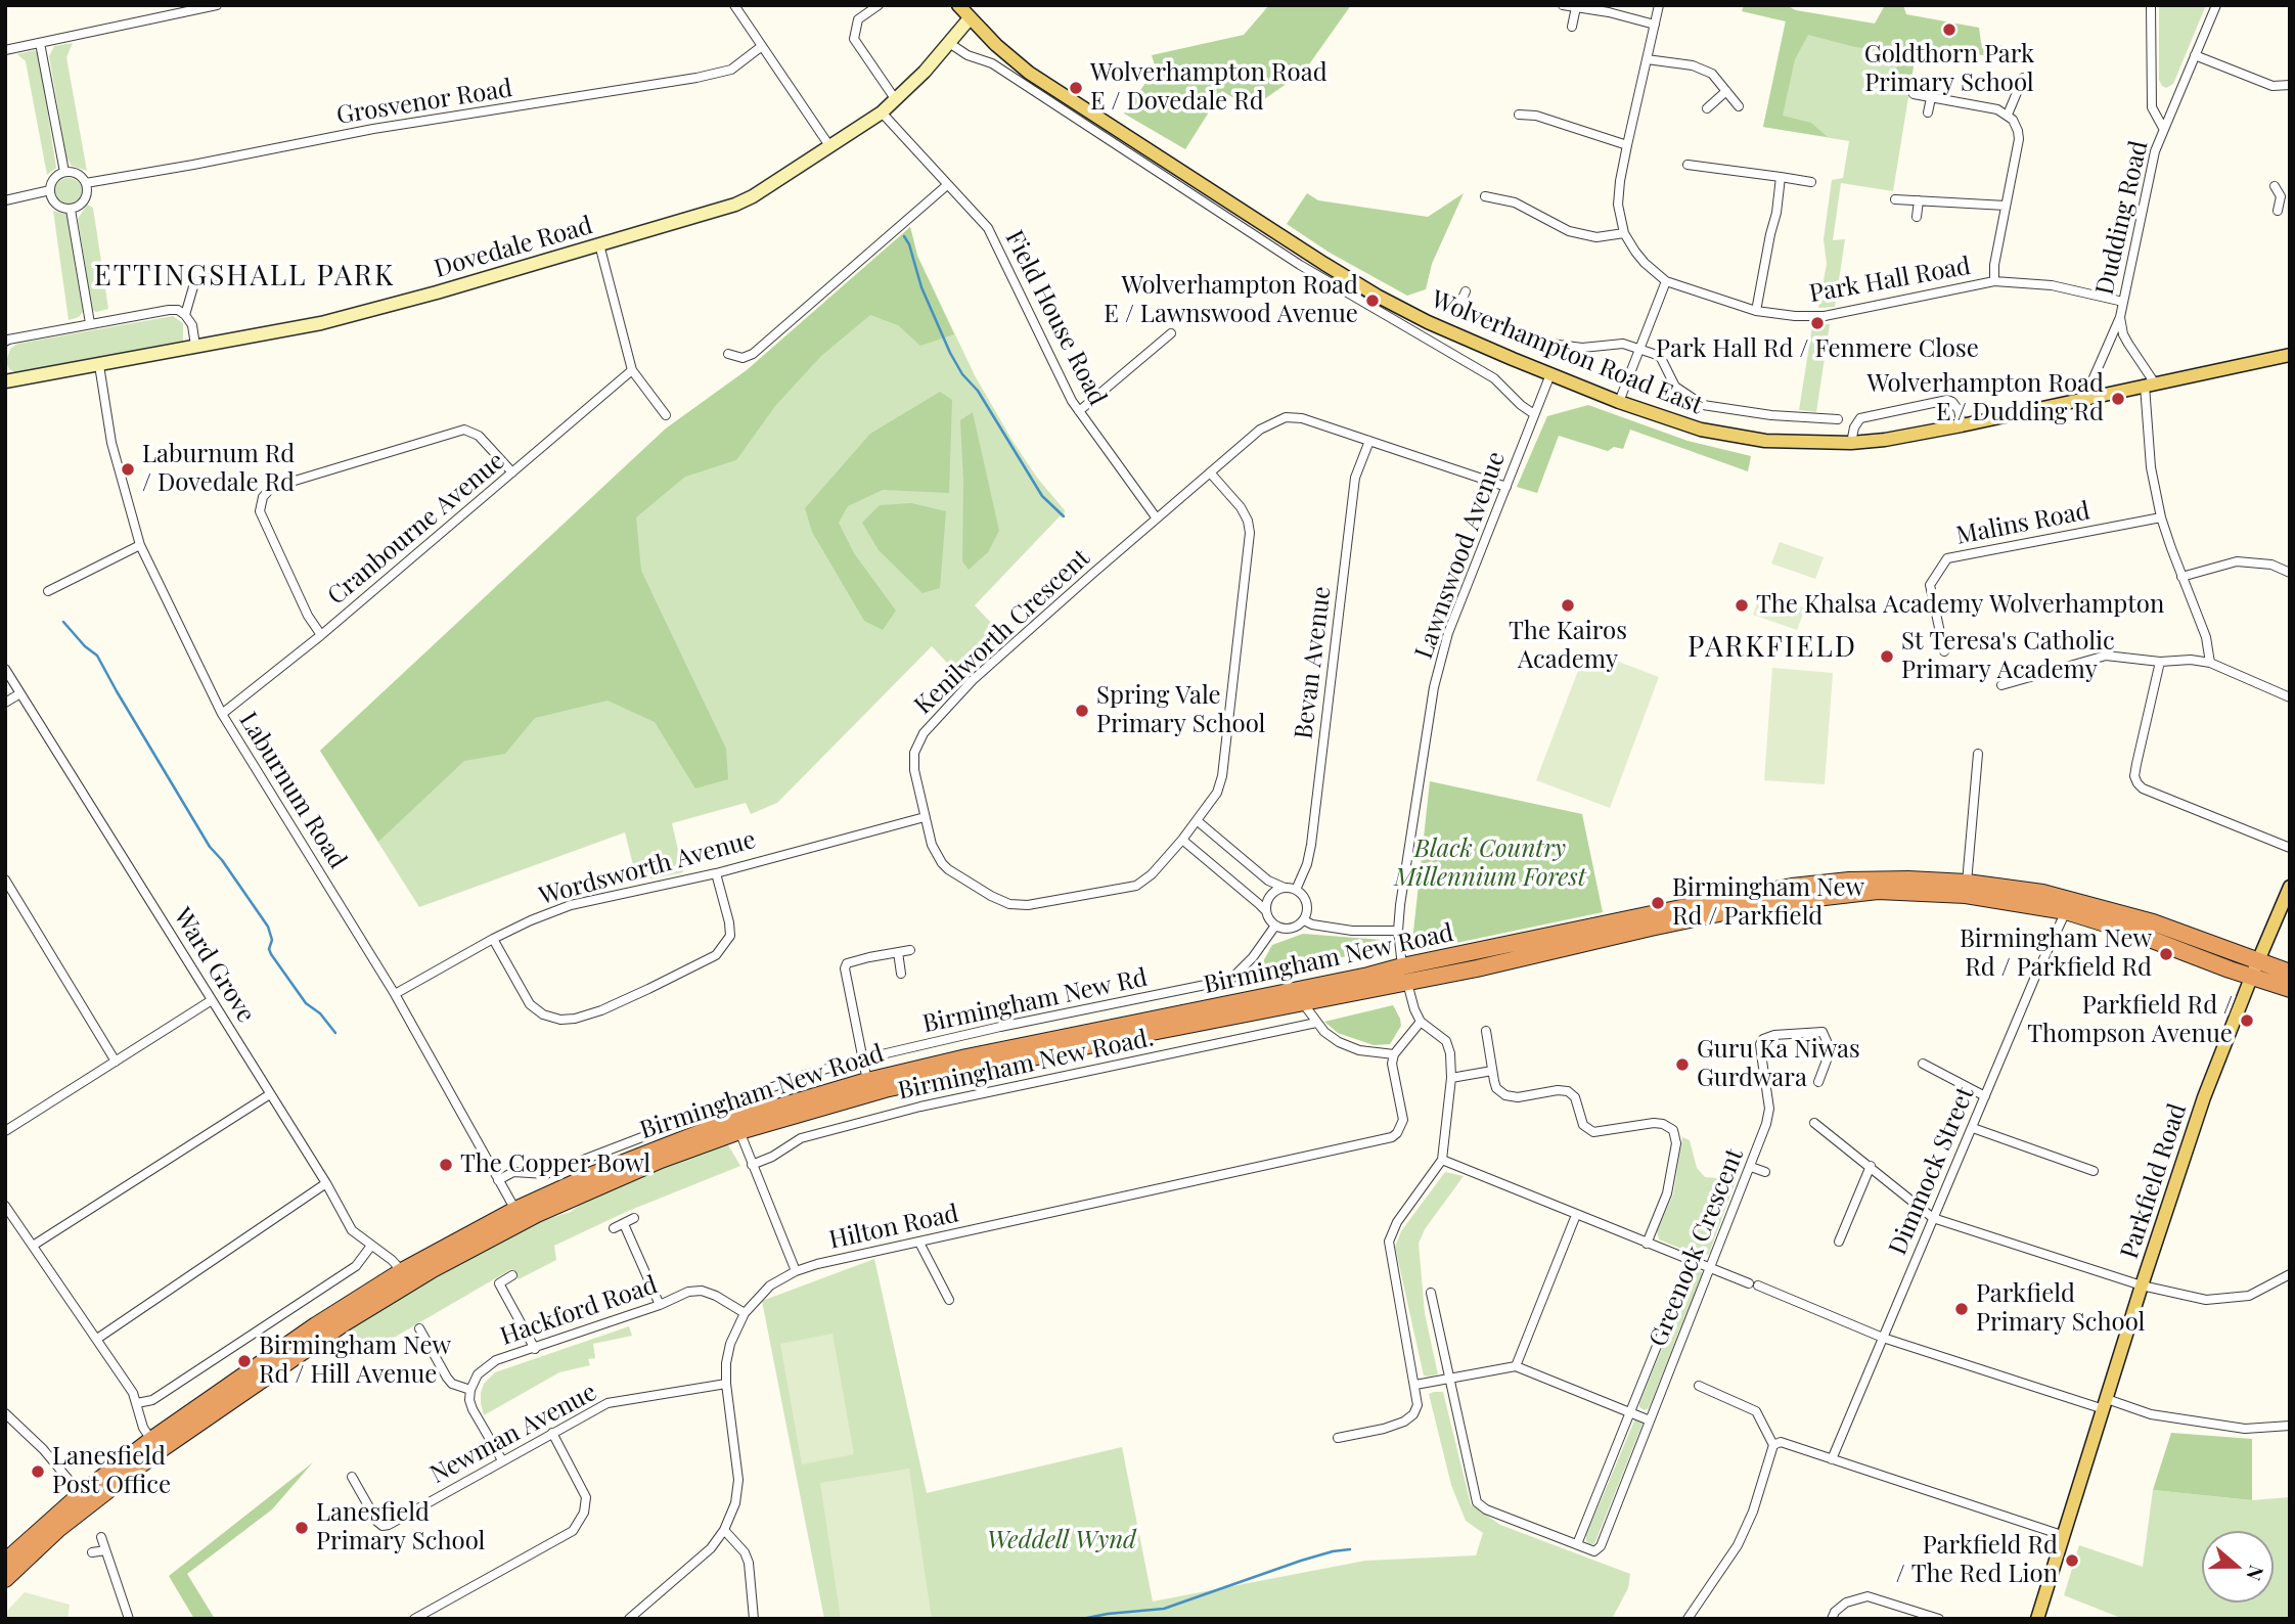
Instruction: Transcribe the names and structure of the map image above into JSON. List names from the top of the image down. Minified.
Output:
{"streets":{"highway":["Birmingham New Road"],"main road":["Wolverhampton Road East","Parkfield Road"],"street":["Grosvenor Road","Dudding Road","Dovedale Road","Park Hall Road","Field House Road","Malins Road","Cranbourne Avenue","Lawnswood Avenue","Kenilworth Crescent","Bevan Avenue","Laburnum Road","Wordsworth Avenue","Ward Grove","Birmingham New Rd","Birmingham New Road.","Dimmock Street","Hilton Road","Greenock Crescent","Hackford Road","Newman Avenue"]},"crossings":[["Dudding Road","Park Hall Road"],["Dudding Road","Wolverhampton Road East"],["Dovedale Road","Field House Road"],["Dovedale Road","Wolverhampton Road East"],["Dovedale Road","Laburnum Road"],["Field House Road","Kenilworth Crescent"],["Wolverhampton Road East","Lawnswood Avenue"],["Cranbourne Avenue","Laburnum Road"],["Lawnswood Avenue","Birmingham New Road"],["Kenilworth Crescent","Bevan Avenue"],["Kenilworth Crescent","Wordsworth Avenue"],["Bevan Avenue","Birmingham New Rd"],["Laburnum Road","Wordsworth Avenue"],["Laburnum Road","Birmingham New Road"],["Laburnum Road","Birmingham New Rd"],["Birmingham New Road","Ward Grove"],["Birmingham New Road","Dimmock Street"],["Birmingham New Road","Parkfield Road"],["Hilton Road","Hackford Road"],["Hilton Road","Newman Avenue"]],"districts":["ETTINGSHALL PARK","PARKFIELD"],"parks":["Black Country Millennium Forest","Weddell Wynd"],"places":["Goldthorn Park Primary School","Wolverhampton Road E / Dovedale Rd","Wolverhampton Road E / Lawnswood Avenue","Park Hall Rd / Fenmere Close","Wolverhampton Road E / Dudding Rd","Laburnum Rd / Dovedale Rd","The Kairos Academy","The Khalsa Academy Wolverhampton","St Teresa's Catholic Primary Academy","Spring Vale Primary School","Birmingham New Rd / Parkfield","Birmingham New Rd / Parkfield Rd","Parkfield Rd / Thompson Avenue","Guru Ka Niwas Gurdwara","The Copper Bowl","Parkfield Primary School","Birmingham New Rd / Hill Avenue","Lanesfield Post Office","Lanesfield Primary School","Parkfield Rd / The Red Lion"],"north":"right"}
